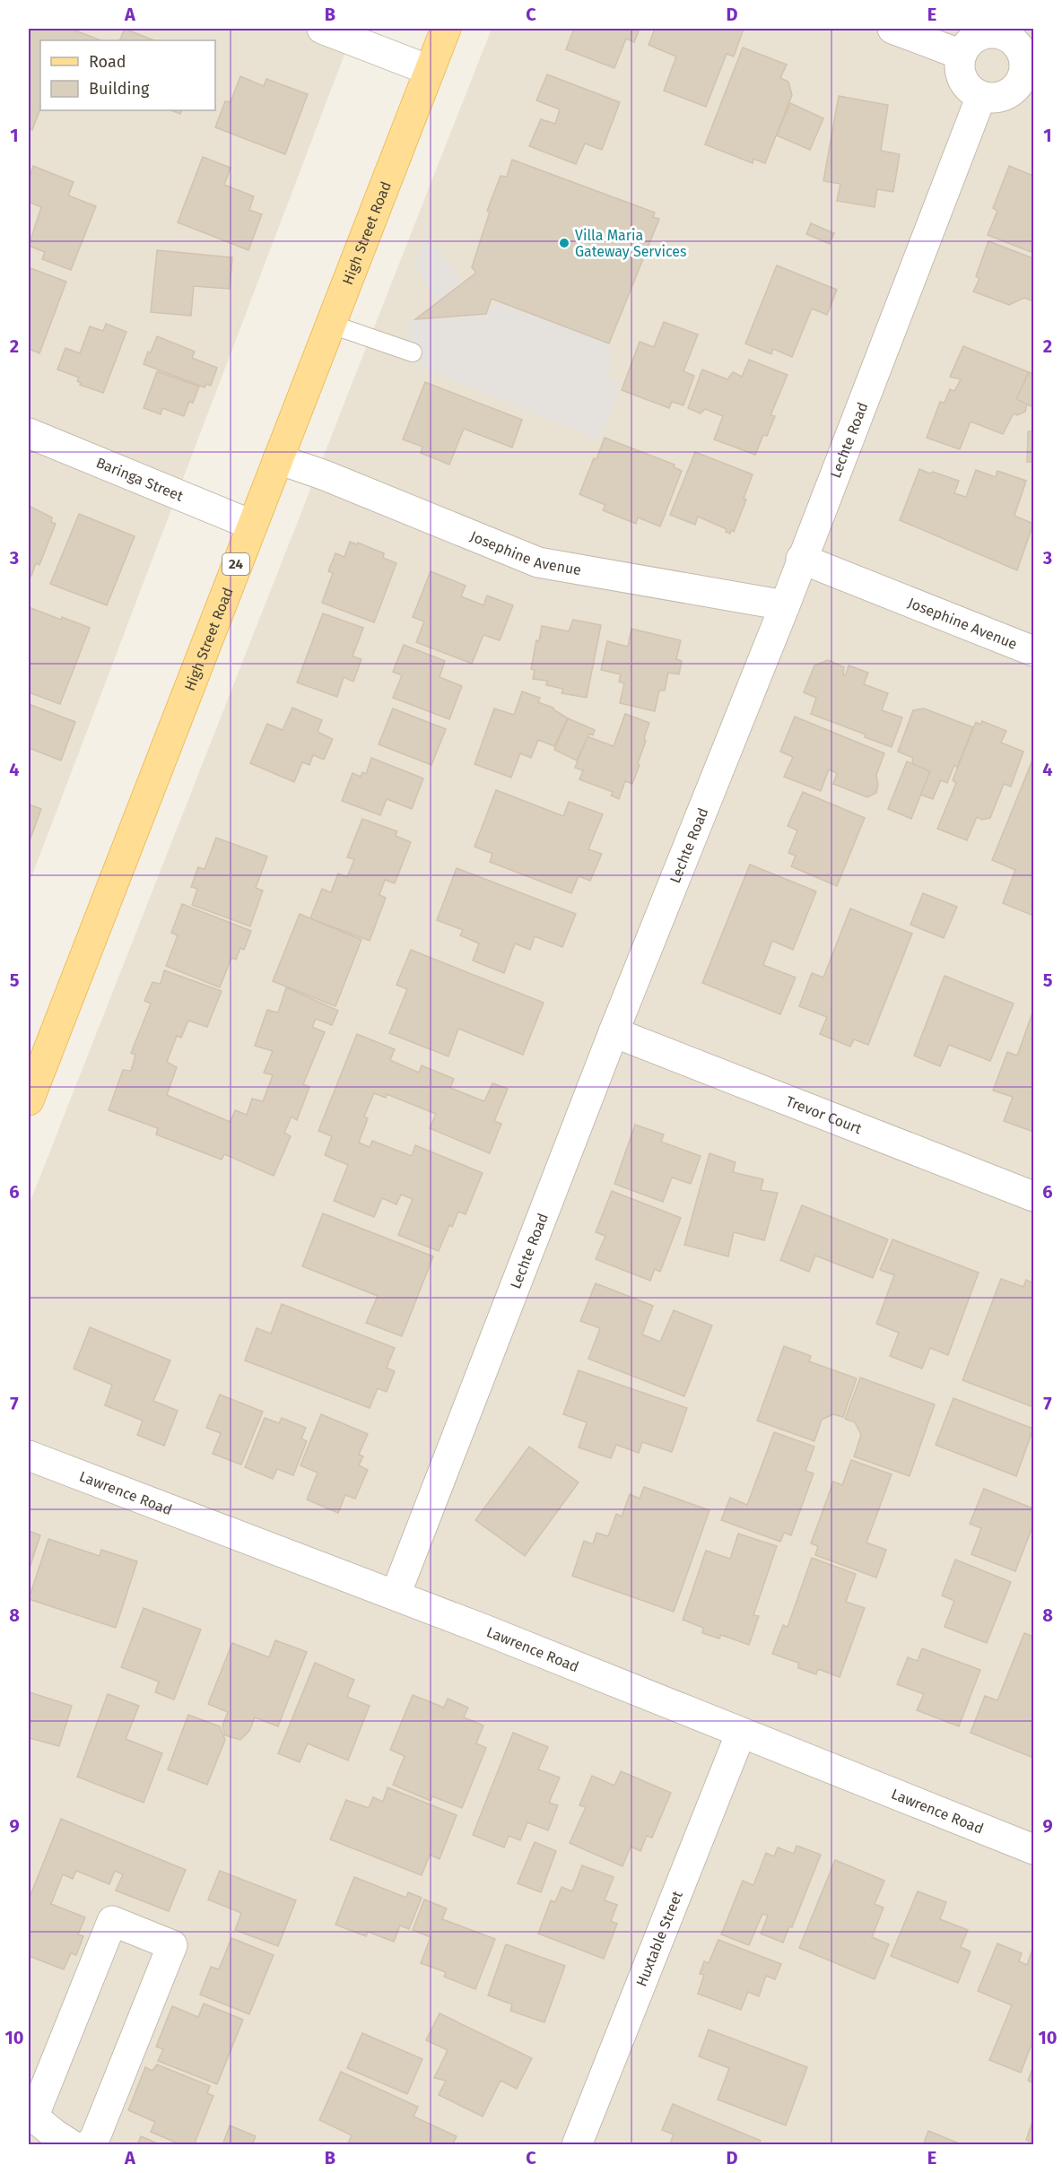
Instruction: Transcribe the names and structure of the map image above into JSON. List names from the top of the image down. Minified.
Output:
{"streets":{"main road":["High Street Road","24"],"street":["Lechte Road","Baringa Street","Josephine Avenue","Trevor Court","Lawrence Road","Huxtable Street"]},"crossings":[["High Street Road","Baringa Street"],["High Street Road","Josephine Avenue"],["Lechte Road","Josephine Avenue"],["Lechte Road","Trevor Court"],["Lechte Road","Lawrence Road"],["Lawrence Road","Huxtable Street"]],"places":["Villa Maria Gateway Services"],"legend":["Road","Building"],"grid":{"columns":["A","B","C","D","E"],"rows":["1","2","3","4","5","6","7","8","9","10"]}}
